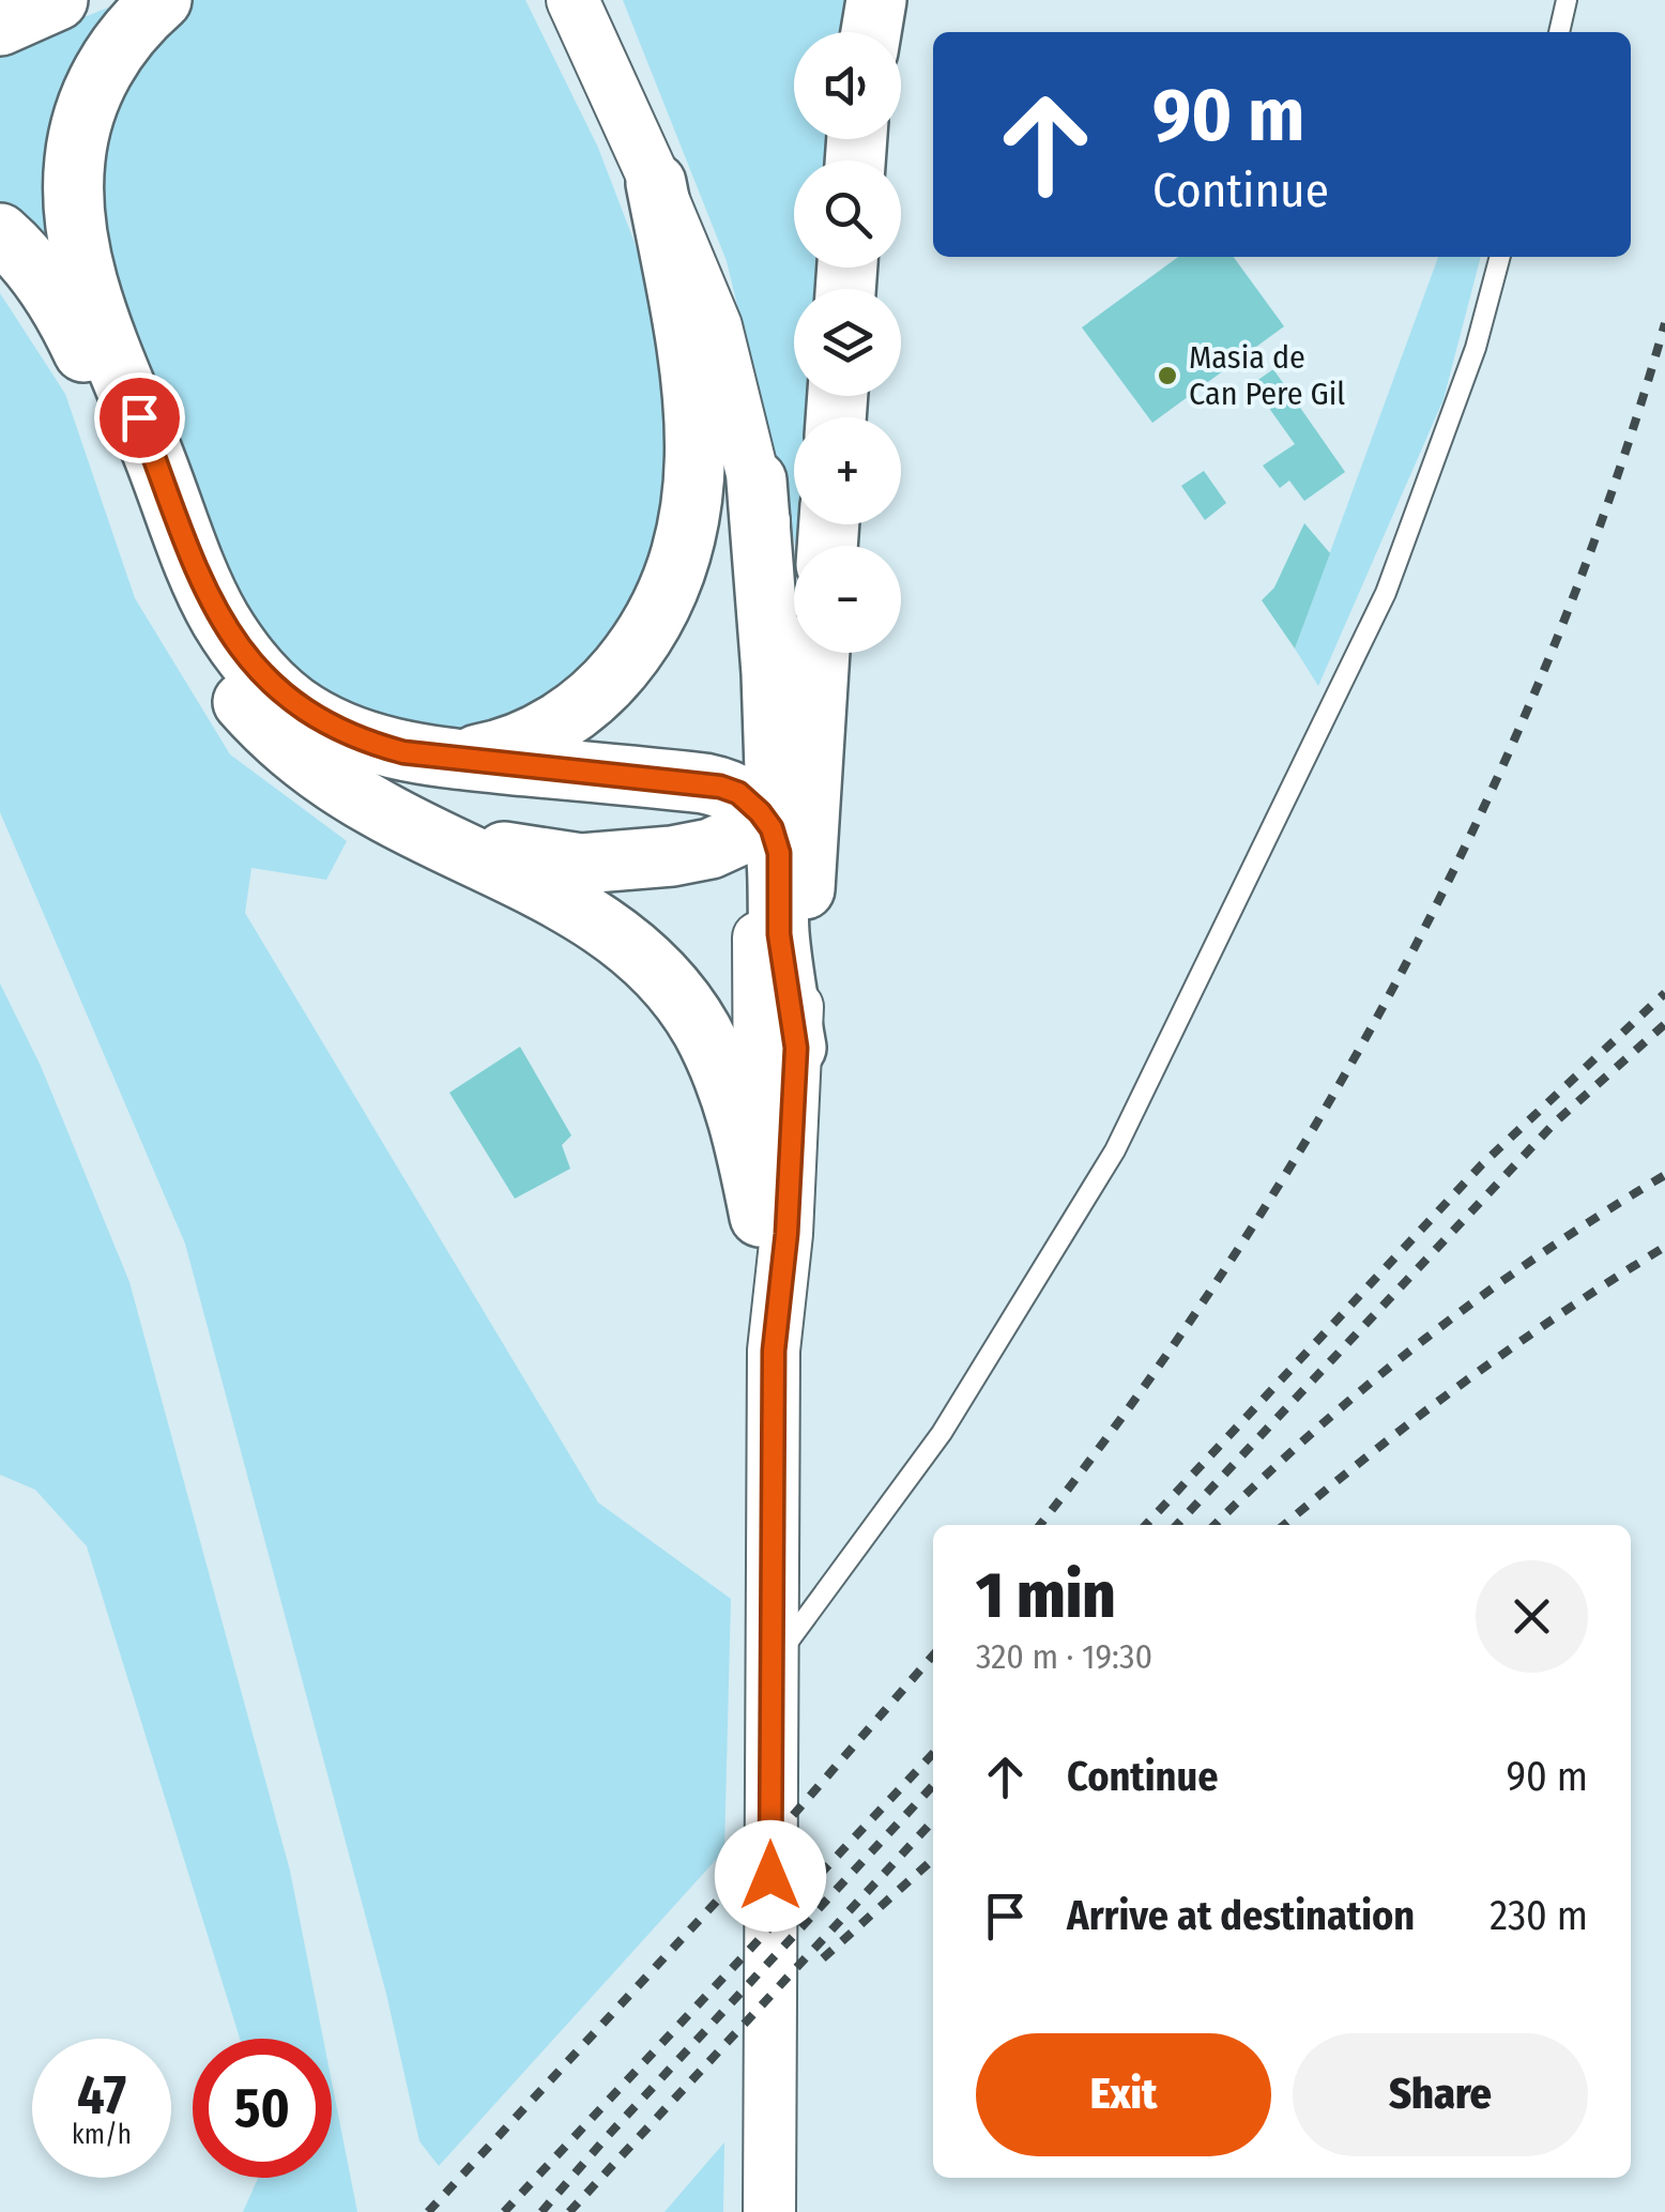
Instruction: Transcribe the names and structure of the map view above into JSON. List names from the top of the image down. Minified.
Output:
{"places":["Masia de Can Pere Gil"],"page":{"map_buttons":["+","−"],"turn":["90 m","Continue"],"heading":["1 min","320 m · 19:30"],"list":[{"name":"Continue","value":"90 m"},{"name":"Arrive at destination","value":"230 m"}],"buttons":["Exit","Share"],"speed":"47 km/h","limit":"50"}}
